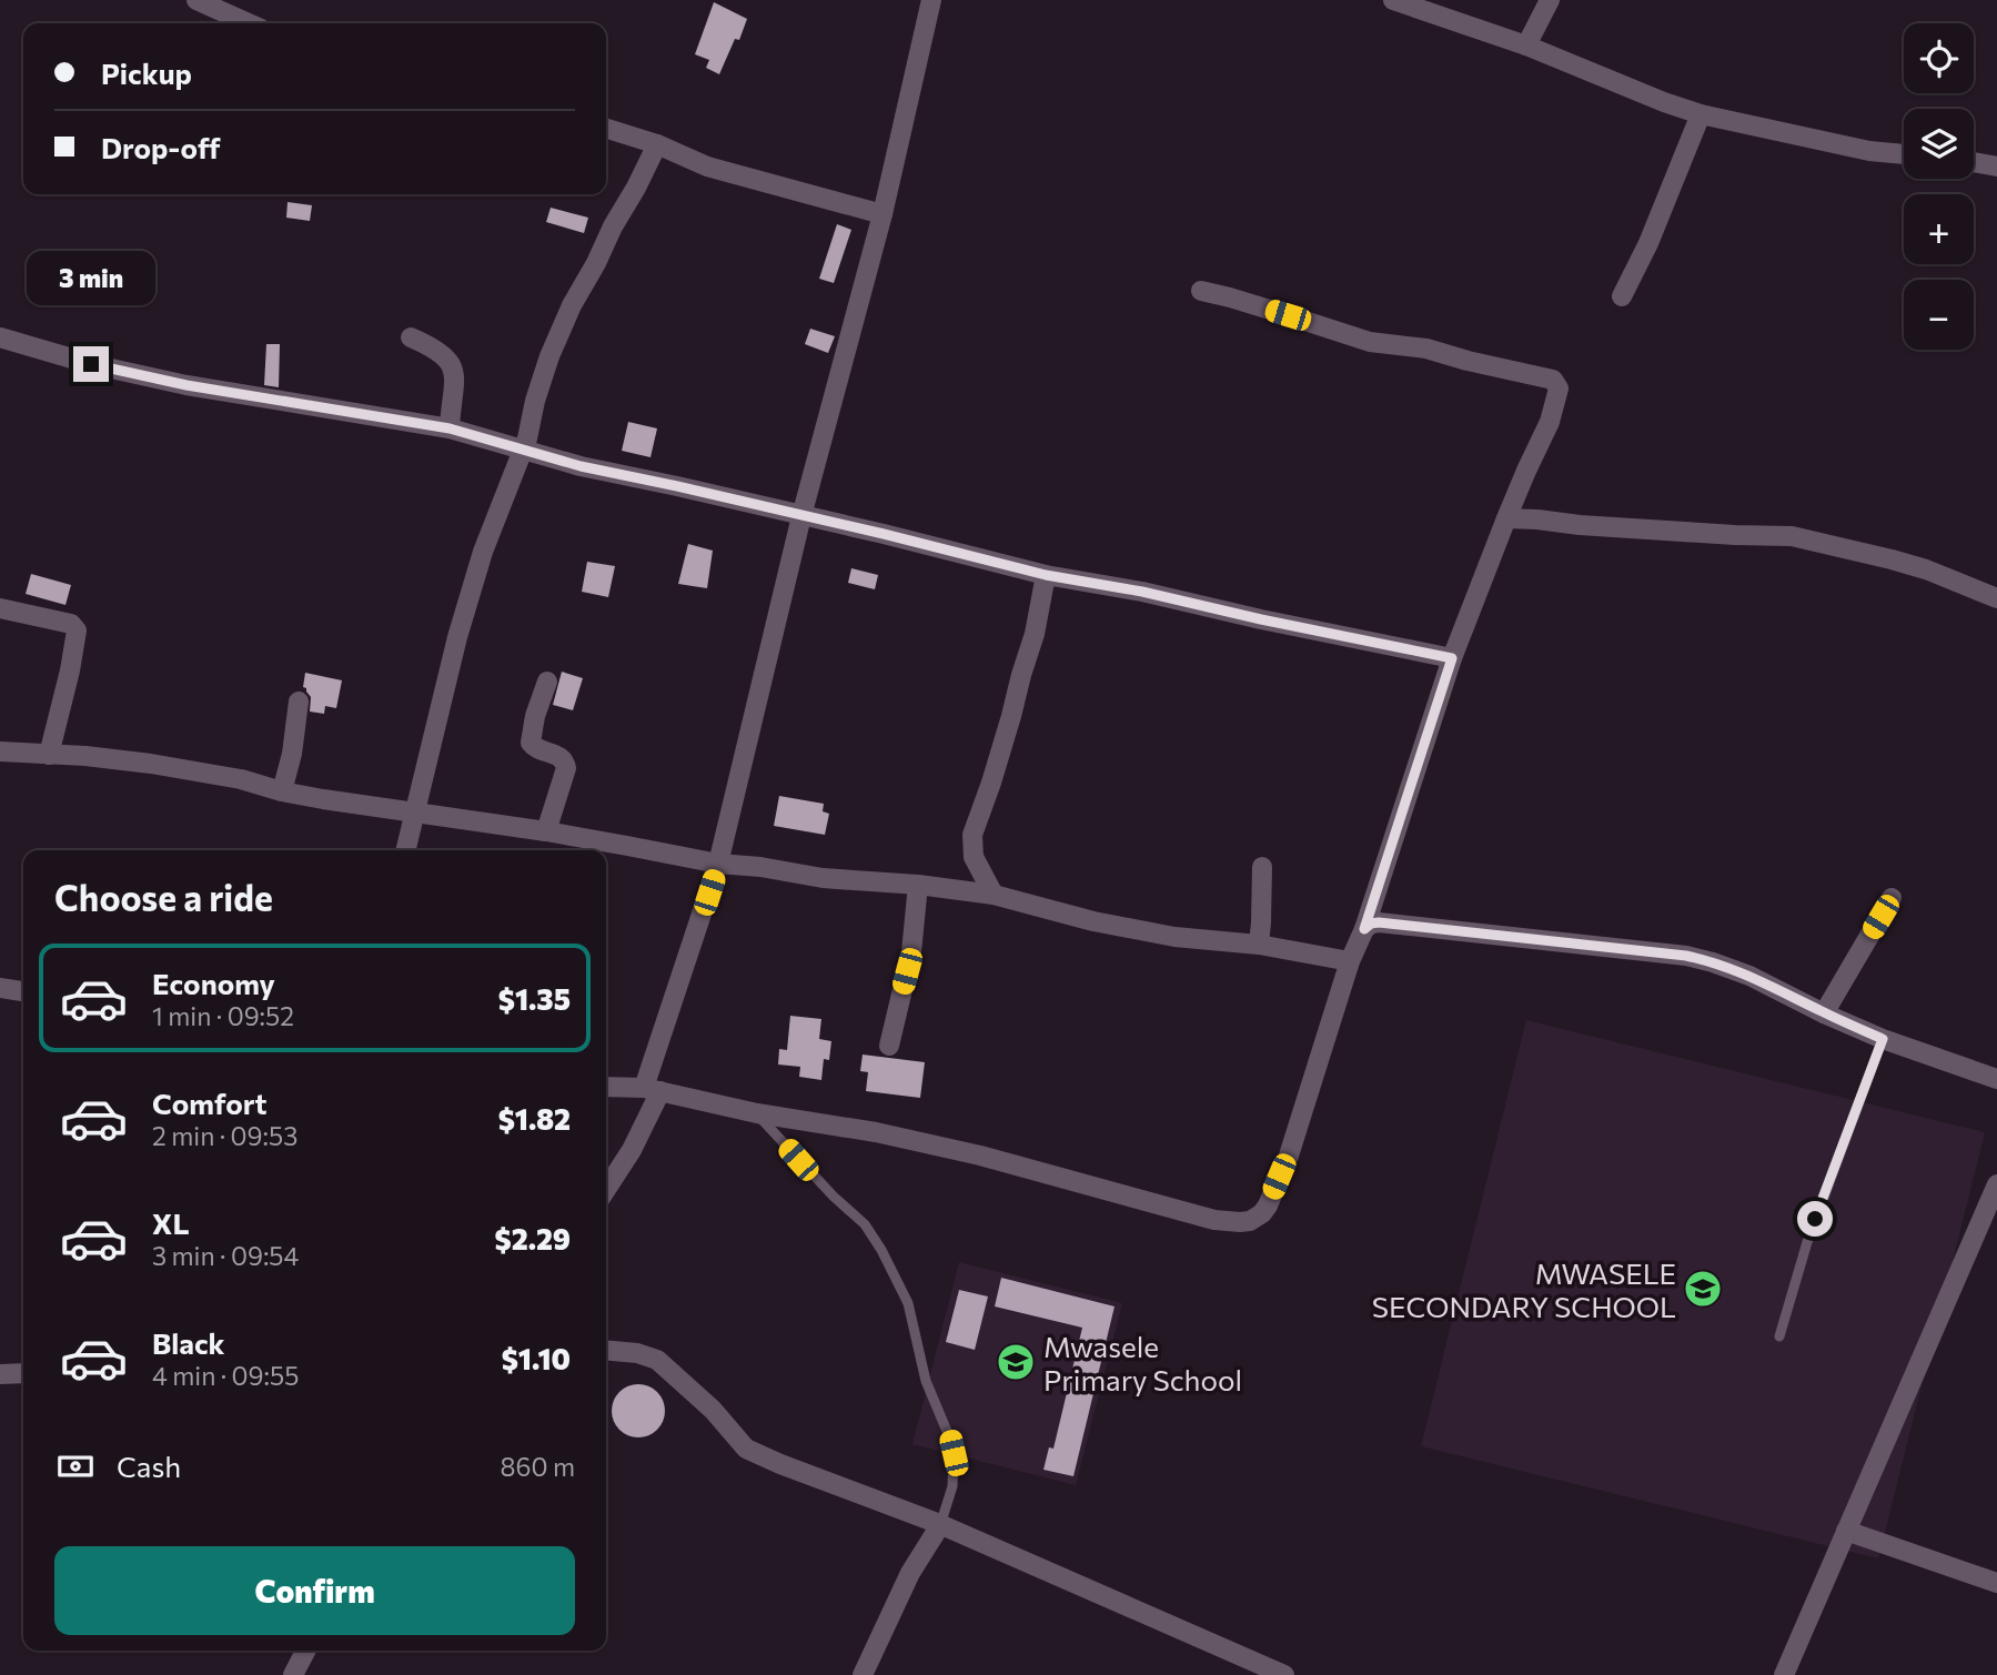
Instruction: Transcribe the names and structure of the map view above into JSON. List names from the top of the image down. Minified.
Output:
{"places":{"school or university":["MWASELE SECONDARY SCHOOL","Mwasele Primary School"]},"page":{"map_buttons":["+","−"],"banner":["Pickup","Drop-off"],"bubble":"3 min","heading":"Choose a ride","list":[{"name":"Economy","note":"1 min · 09:52","value":"$1.35"},{"name":"Comfort","note":"2 min · 09:53","value":"$1.82"},{"name":"XL","note":"3 min · 09:54","value":"$2.29"},{"name":"Black","note":"4 min · 09:55","value":"$1.10"}],"pay":["Cash","860 m"],"buttons":"Confirm"}}
